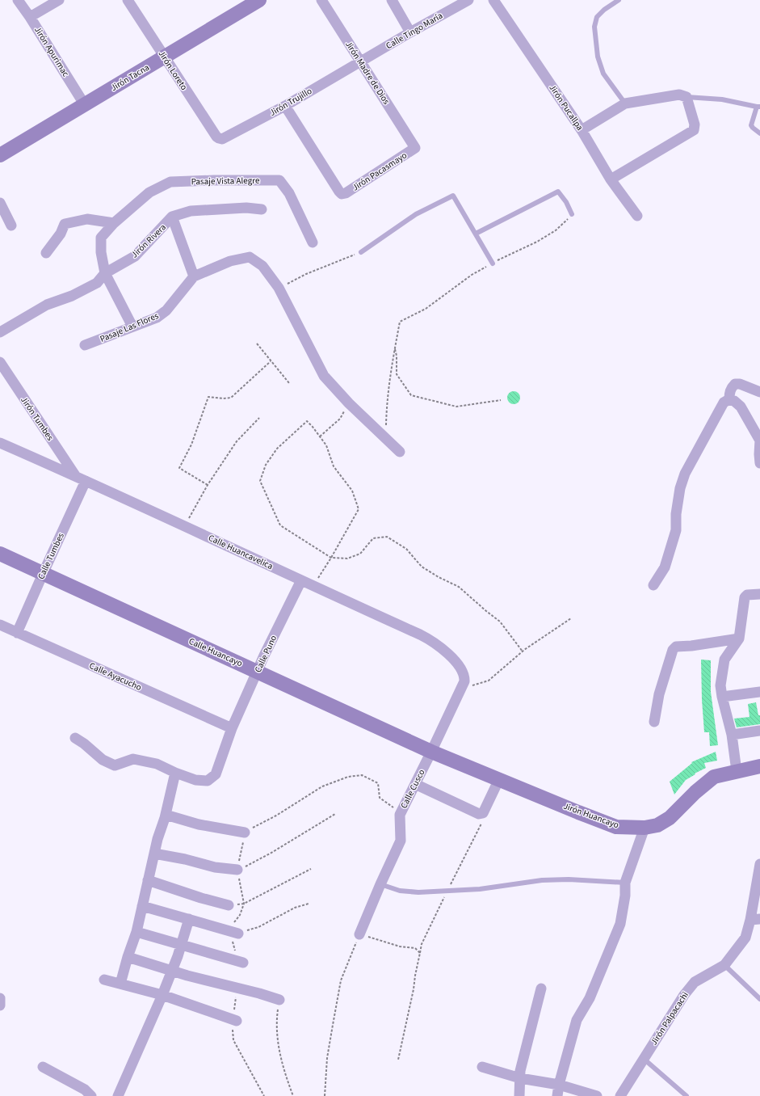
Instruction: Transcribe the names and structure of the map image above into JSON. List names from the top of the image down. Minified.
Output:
{"streets":{"street":["Calle Tingo María","Jirón Apurimac","Jirón Loreto","Jirón Madre de Dios","Jirón Tacna","Jirón Trujillo","Jirón Pucallpa","Jirón Pacasmayo","Pasaje Vista Alegre","Jirón Rivera","Pasaje Las Flores","Jirón Tumbes","Calle Huancavelica","Calle Tumbes","Calle Huancayo","Calle Puno","Calle Ayacucho","Calle Cusco","Jirón Huancayo","Jirón Palpacachi"]},"crossings":[["Calle Tingo María","Jirón Madre de Dios"],["Calle Tingo María","Jirón Trujillo"],["Jirón Apurimac","Jirón Tacna"],["Jirón Loreto","Jirón Tacna"],["Jirón Loreto","Jirón Trujillo"],["Jirón Madre de Dios","Jirón Trujillo"],["Jirón Madre de Dios","Jirón Pacasmayo"],["Jirón Trujillo","Jirón Pacasmayo"],["Jirón Tumbes","Calle Huancavelica"],["Calle Huancavelica","Calle Tumbes"],["Calle Huancavelica","Calle Puno"],["Calle Huancavelica","Calle Cusco"],["Calle Tumbes","Calle Huancayo"],["Calle Tumbes","Calle Ayacucho"],["Calle Huancayo","Calle Puno"],["Calle Huancayo","Calle Cusco"],["Calle Huancayo","Jirón Huancayo"],["Calle Puno","Calle Ayacucho"],["Calle Cusco","Jirón Huancayo"]]}
